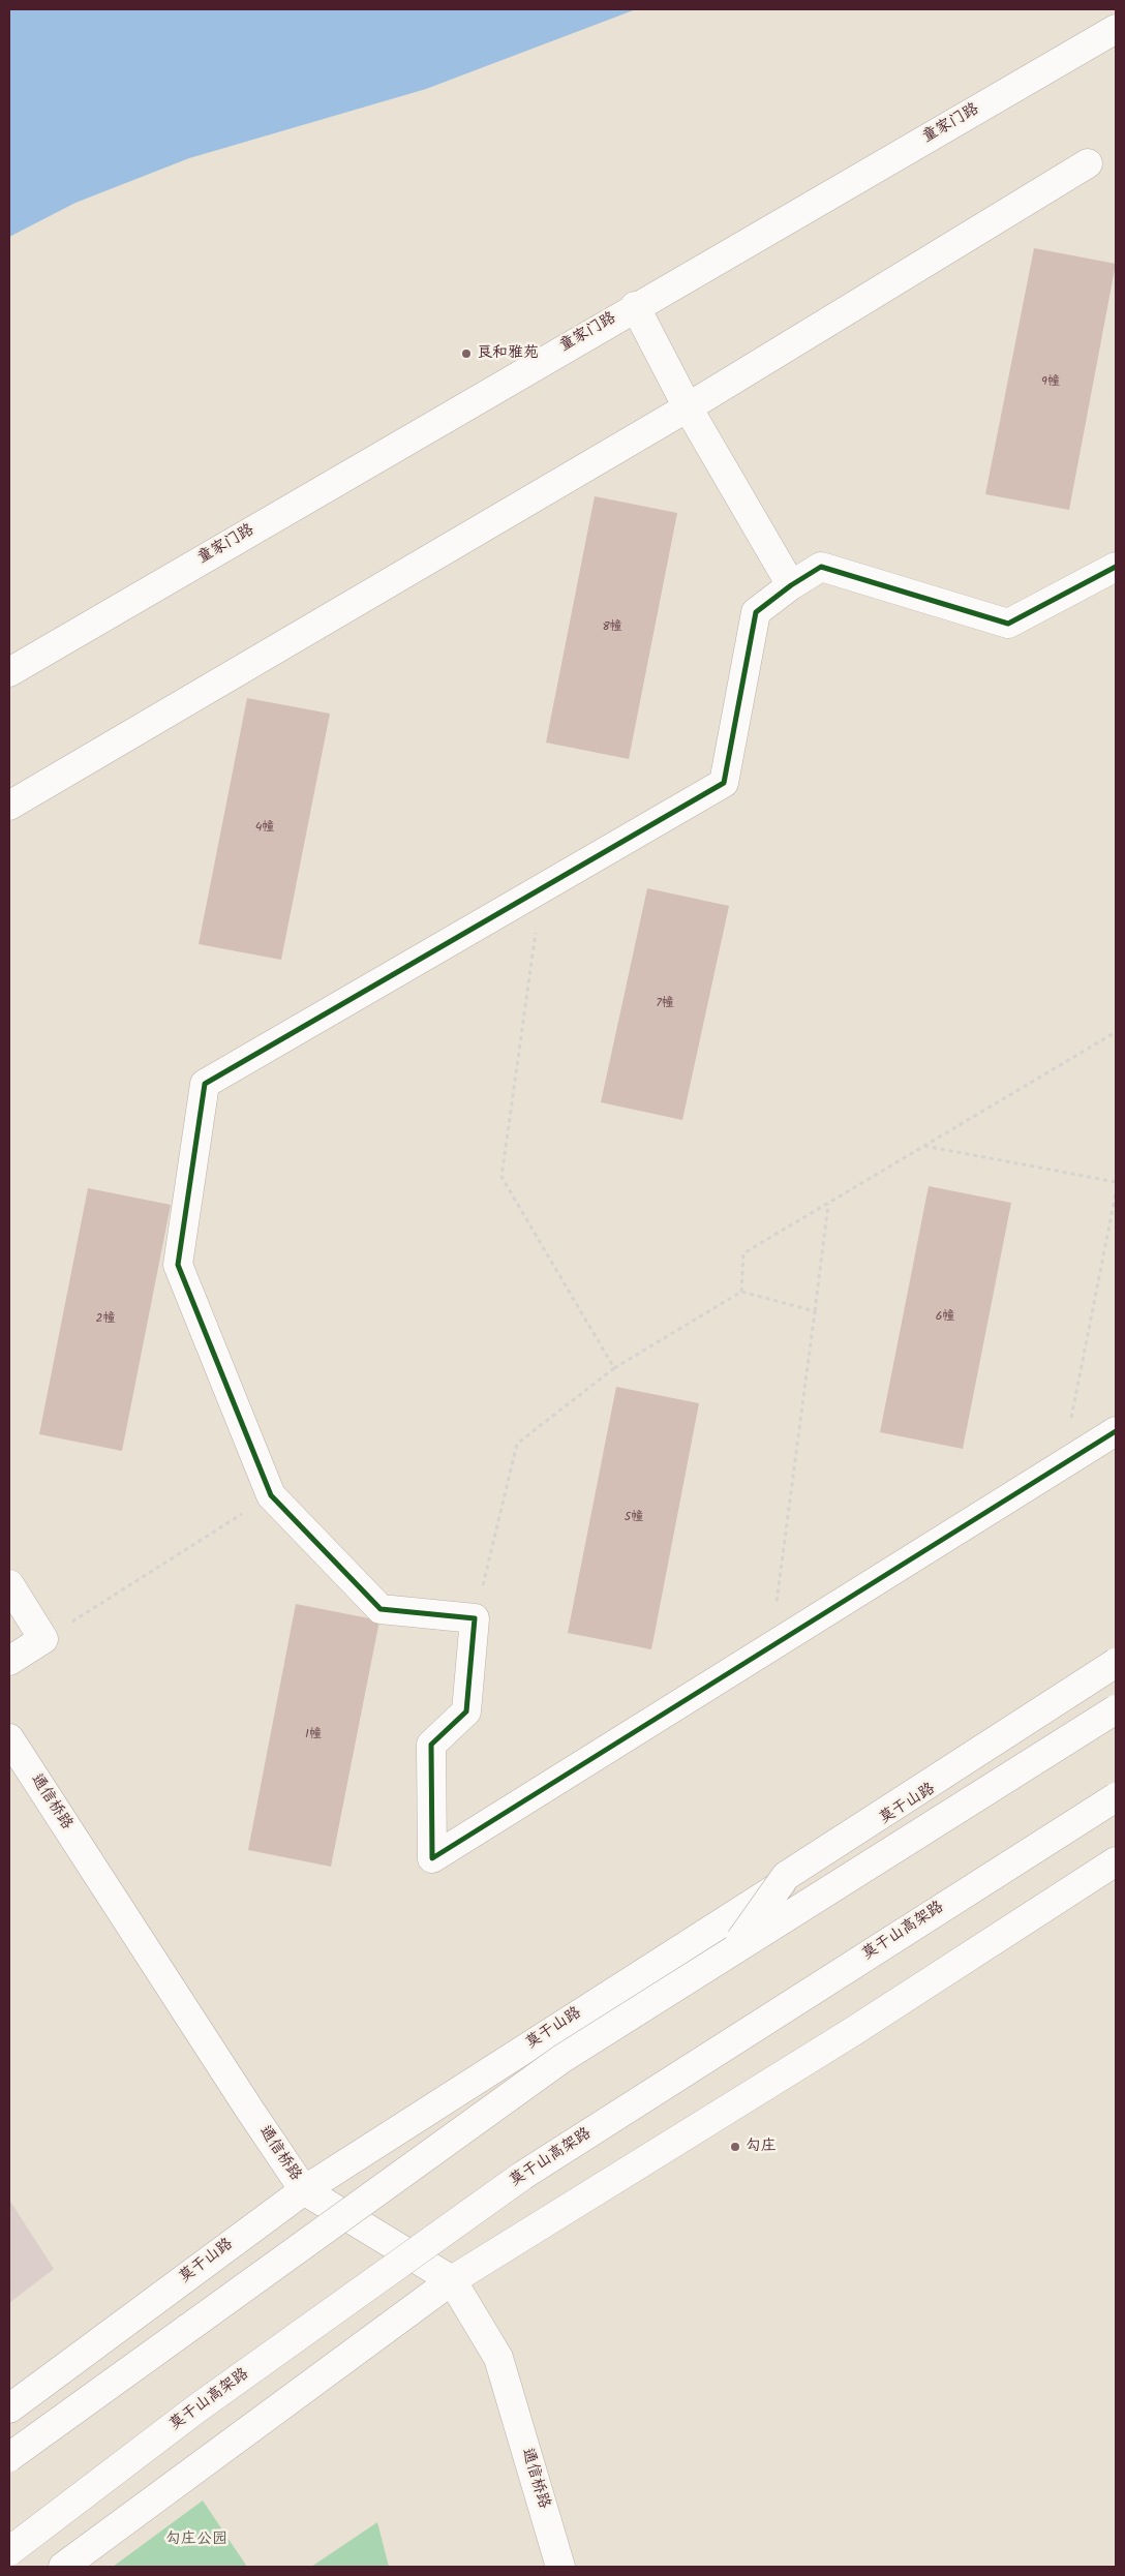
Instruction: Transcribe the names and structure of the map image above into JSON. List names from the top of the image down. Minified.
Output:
{"streets":{"main road":["童家门路","通信桥路","莫干山路","莫干山高架路"]},"crossings":[["通信桥路","莫干山路"]],"parks":["勾庄公园"],"places":["良和雅苑","勾庄"],"house_numbers":["9幢","8幢","4幢","7幢","6幢","2幢","5幢","1幢"]}
